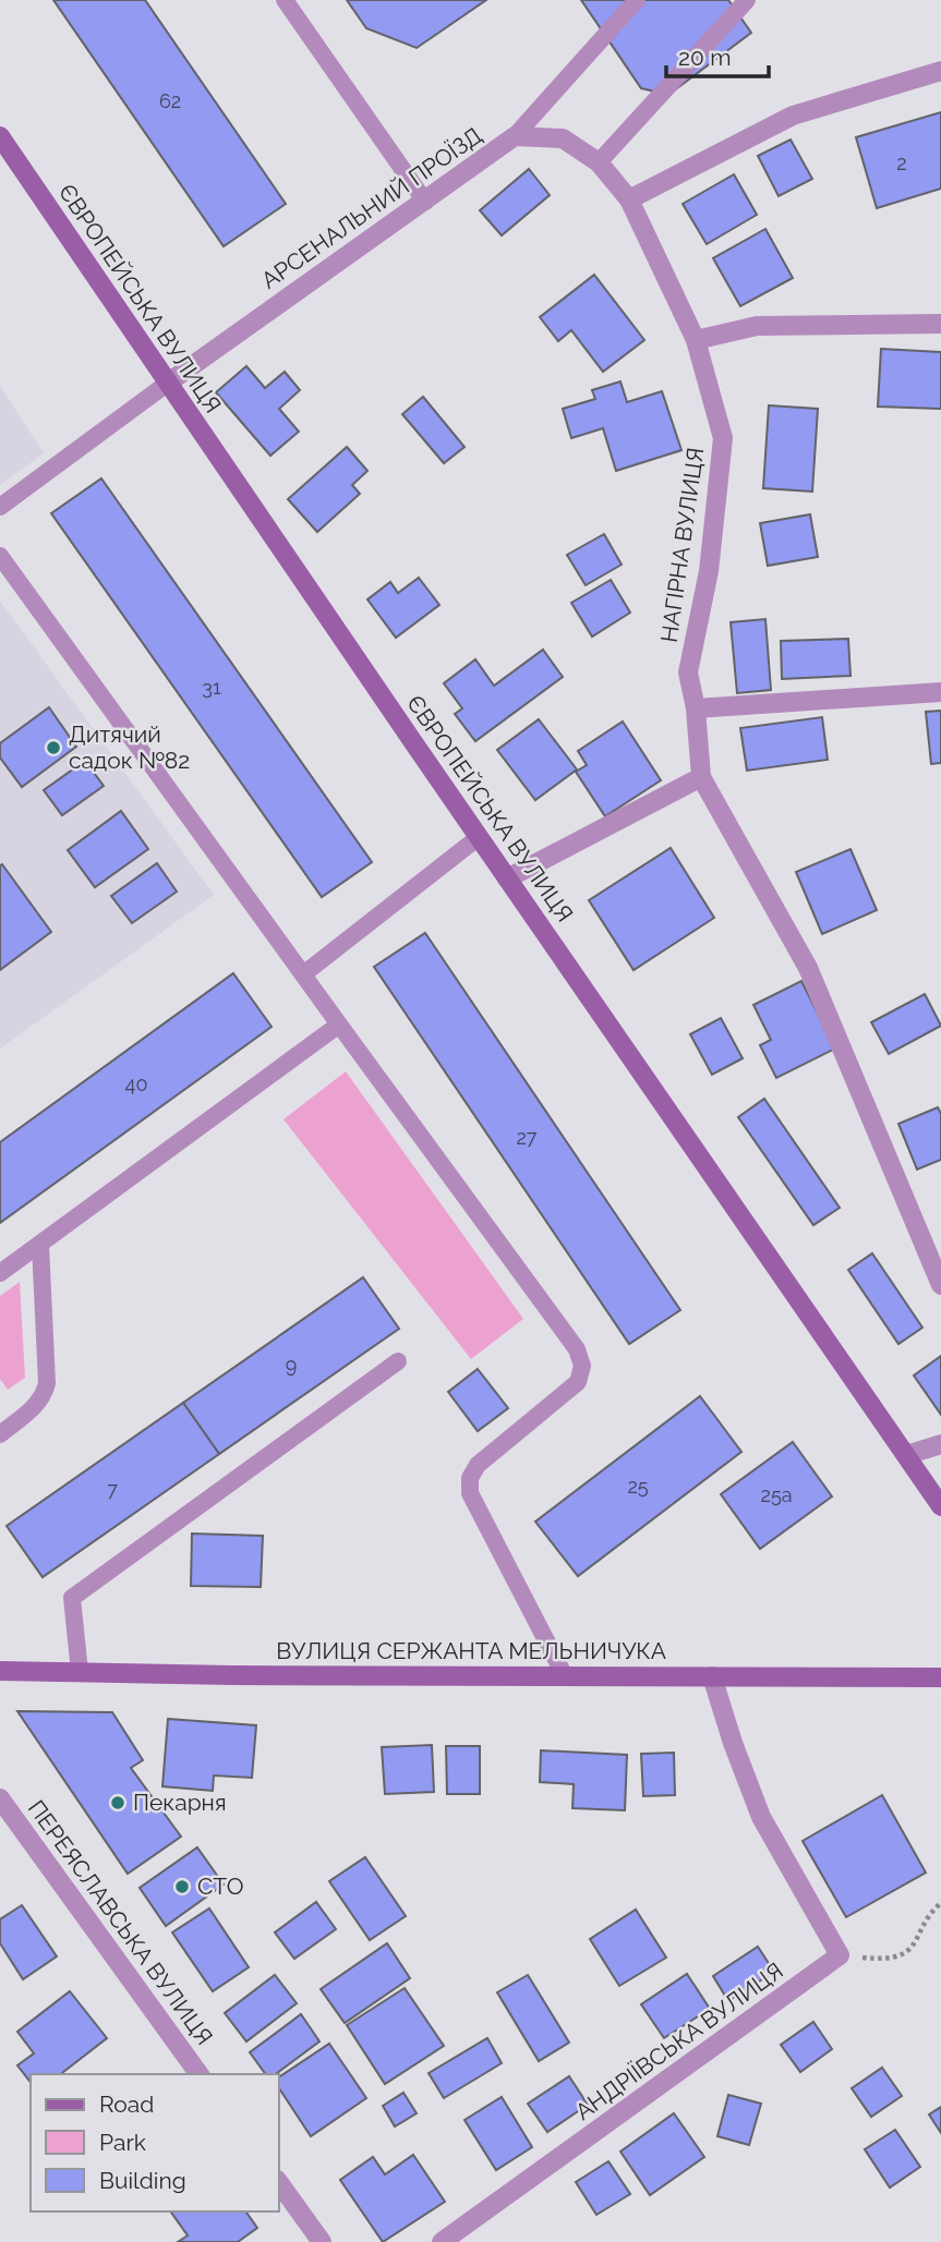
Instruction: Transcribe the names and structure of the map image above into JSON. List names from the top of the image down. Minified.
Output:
{"streets":{"street":["АРСЕНАЛЬНИЙ ПРОЇЗД","ЄВРОПЕЙСЬКА ВУЛИЦЯ","НАГІРНА ВУЛИЦЯ","ВУЛИЦЯ СЕРЖАНТА МЕЛЬНИЧУКА","ПЕРЕЯСЛАВСЬКА ВУЛИЦЯ","АНДРІЇВСЬКА ВУЛИЦЯ"]},"crossings":[["АРСЕНАЛЬНИЙ ПРОЇЗД","ЄВРОПЕЙСЬКА ВУЛИЦЯ"],["АРСЕНАЛЬНИЙ ПРОЇЗД","НАГІРНА ВУЛИЦЯ"]],"places":["Дитячий садок №82","Пекарня","СТО"],"house_numbers":["62","2","31","40","27","9","25","7","25а"],"legend":["Road","Park","Building"],"scale_bar":"20 m"}
